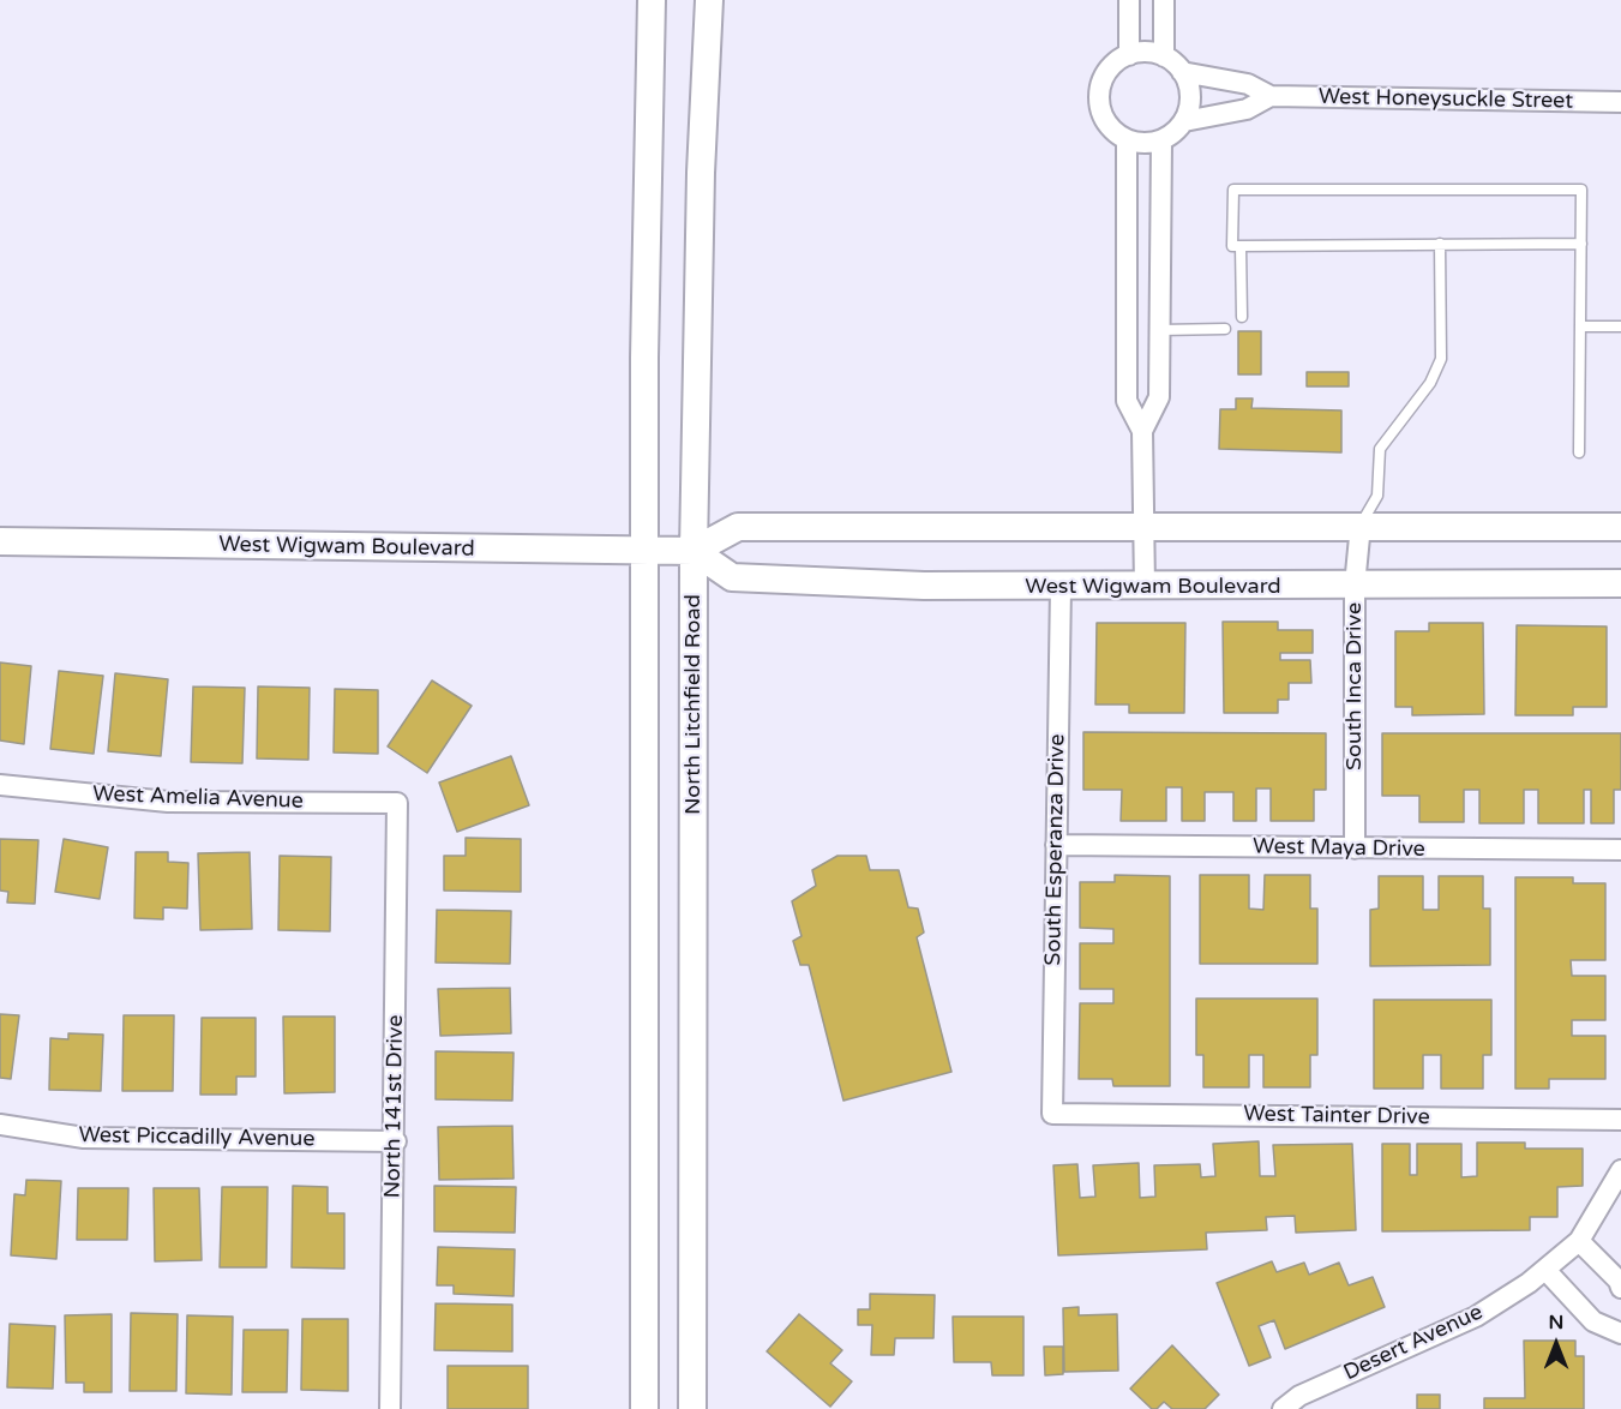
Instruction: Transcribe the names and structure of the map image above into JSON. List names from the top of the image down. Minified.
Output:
{"streets":{"main road":["West Wigwam Boulevard","North Litchfield Road"],"street":["West Honeysuckle Street","South Inca Drive","West Amelia Avenue","West Maya Drive","South Esperanza Drive","North 141st Drive","West Tainter Drive","West Piccadilly Avenue","Desert Avenue"]},"crossings":[["West Wigwam Boulevard","South Inca Drive"],["West Wigwam Boulevard","North Litchfield Road"],["West Wigwam Boulevard","South Esperanza Drive"],["South Inca Drive","West Maya Drive"],["West Amelia Avenue","North 141st Drive"],["West Maya Drive","South Esperanza Drive"],["South Esperanza Drive","West Tainter Drive"],["North 141st Drive","West Piccadilly Avenue"]],"north":"top"}
